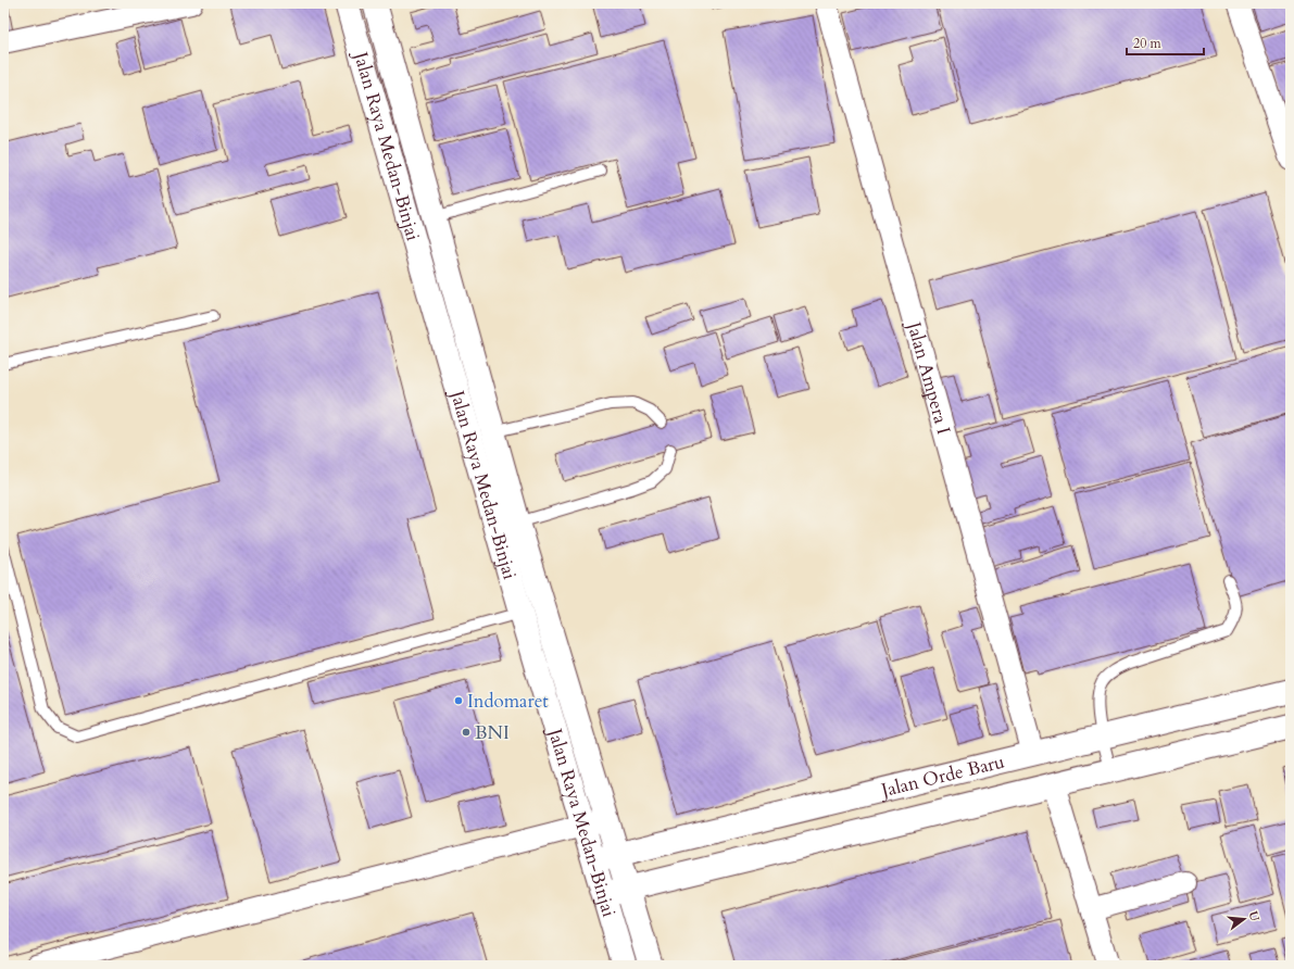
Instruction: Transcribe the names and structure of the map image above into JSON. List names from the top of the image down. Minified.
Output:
{"streets":{"main road":["Jalan Raya Medan-Binjai","Jalan Orde Baru"],"street":["Jalan Ampera I"]},"crossings":[["Jalan Raya Medan-Binjai","Jalan Orde Baru"],["Jalan Ampera I","Jalan Orde Baru"]],"places":["Indomaret","BNI"],"scale_bar":"20 m","north":"right"}
